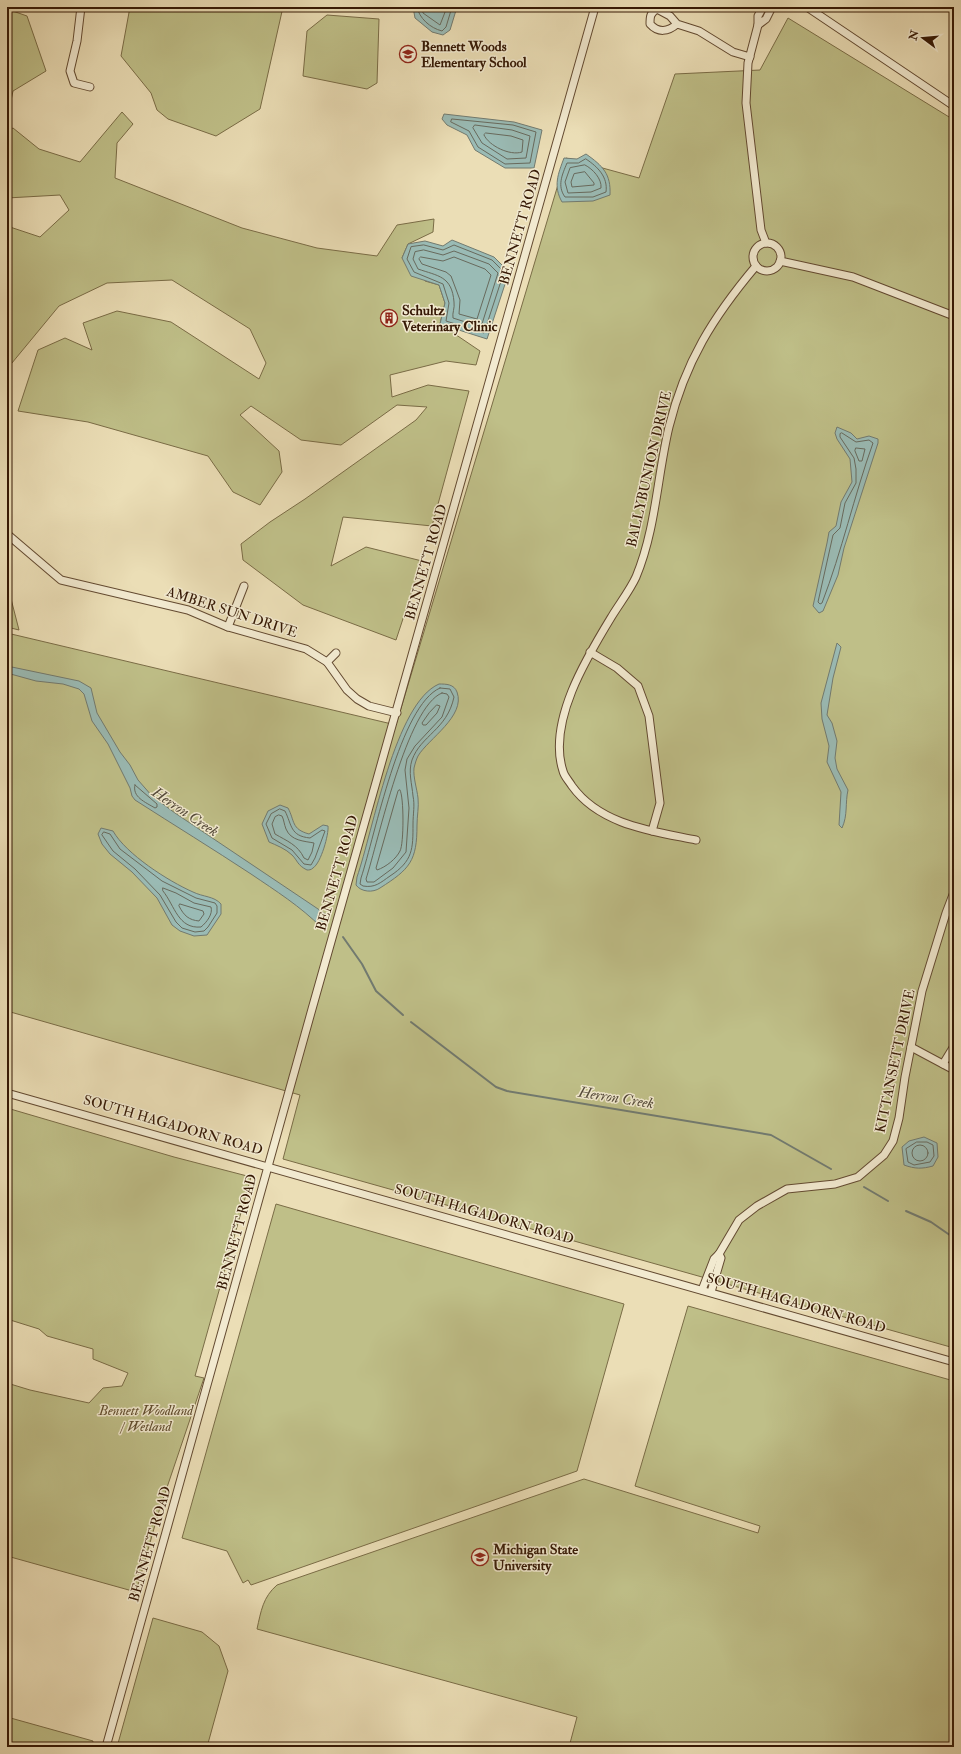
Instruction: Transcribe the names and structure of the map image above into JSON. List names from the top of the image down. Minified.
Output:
{"streets":{"street":["BENNETT ROAD","BALLYBUNION DRIVE","AMBER SUN DRIVE","KITTANSETT DRIVE","SOUTH HAGADORN ROAD"]},"crossings":[["BENNETT ROAD","AMBER SUN DRIVE"],["BENNETT ROAD","SOUTH HAGADORN ROAD"],["KITTANSETT DRIVE","SOUTH HAGADORN ROAD"]],"water":["Herron Creek"],"parks":["Bennett Woodland / Wetland"],"places":{"school or university":["Bennett Woods Elementary School","Michigan State University"],"building":["Schultz Veterinary Clinic"]},"north":"left"}
